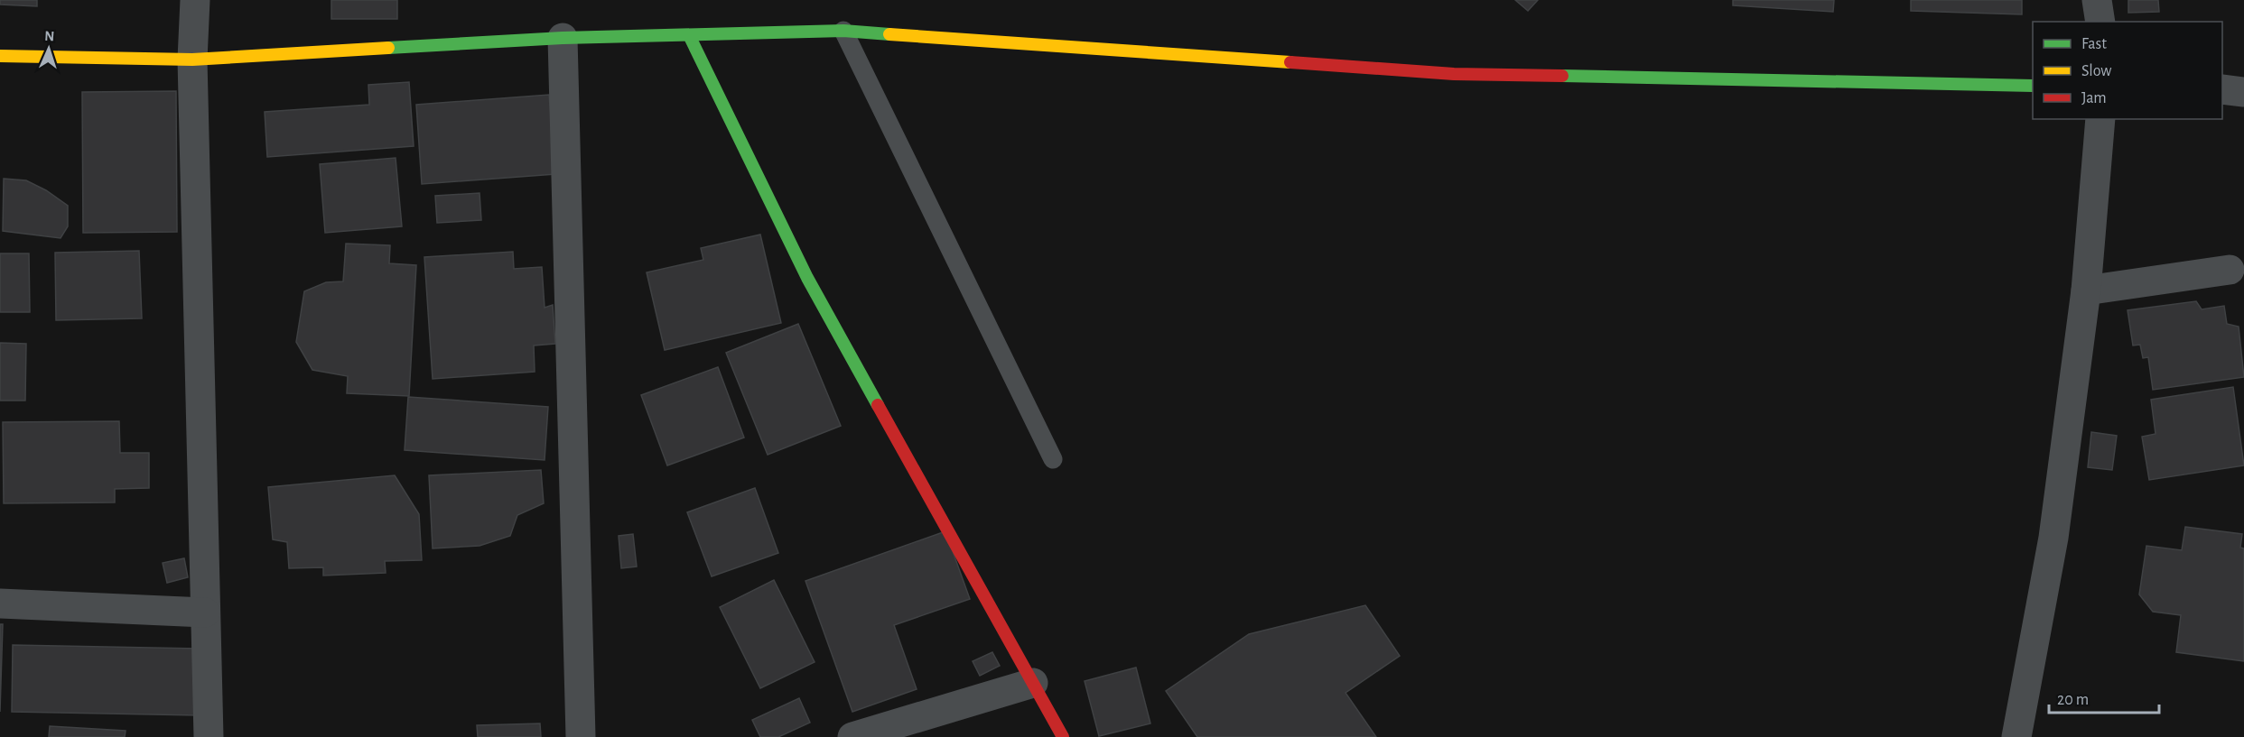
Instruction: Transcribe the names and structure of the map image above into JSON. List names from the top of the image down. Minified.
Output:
{"legend":["Fast","Slow","Jam"],"scale_bar":"20 m","north":"top"}
